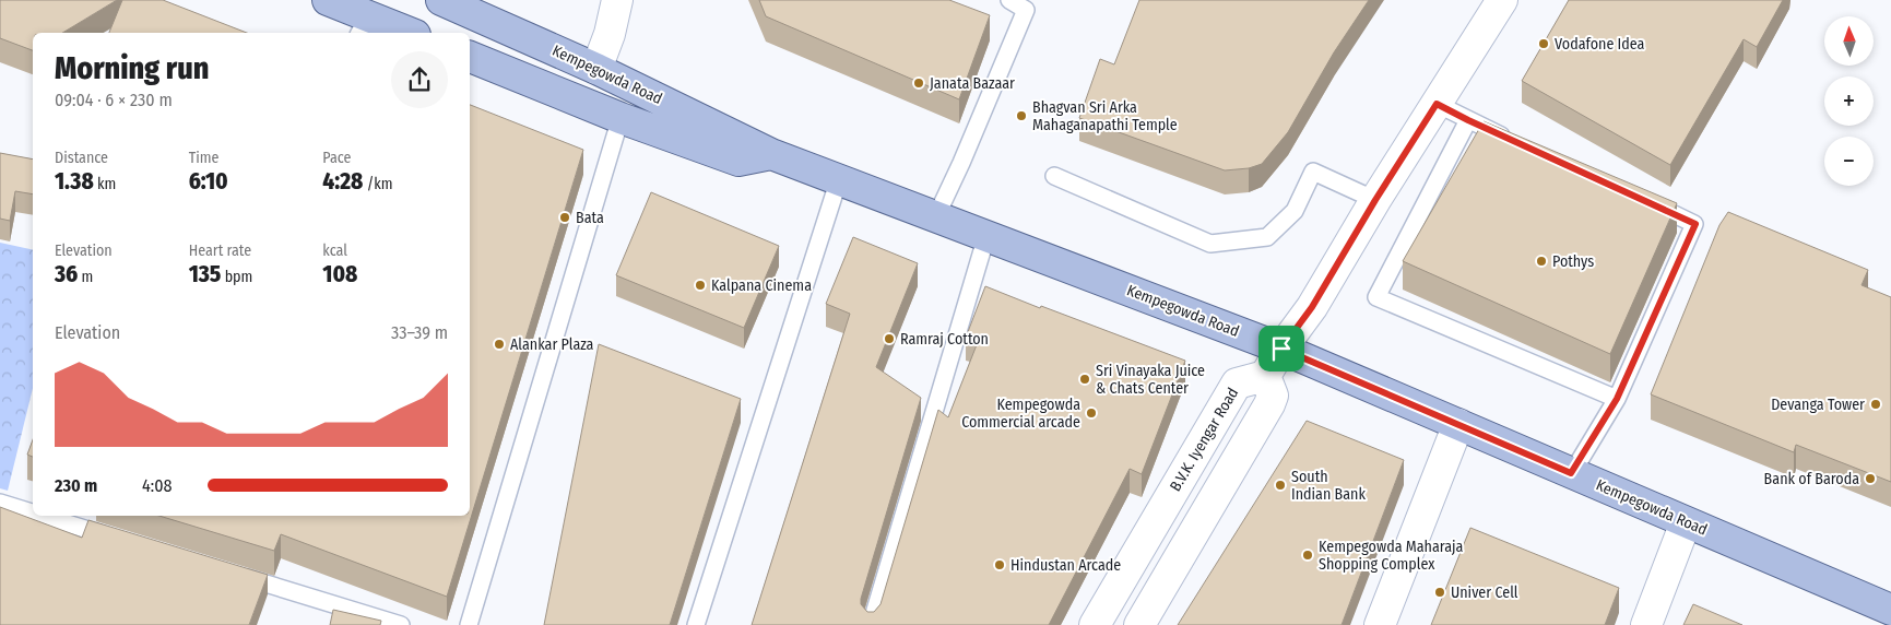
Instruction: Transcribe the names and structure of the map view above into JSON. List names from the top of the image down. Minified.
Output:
{"streets":{"main road":["Kempegowda Road"],"street":["B.V.K. Iyengar Road"]},"places":["Vodafone Idea","Janata Bazaar","Bhagvan Sri Arka Mahaganapathi Temple","Bata","Pothys","Kalpana Cinema","Ramraj Cotton","Alankar Plaza","Sri Vinayaka Juice & Chats Center","Devanga Tower","Kempegowda Commercial arcade","Bank of Baroda","South Indian Bank","Kempegowda Maharaja Shopping Complex","Hindustan Arcade","Univer Cell"],"north":"top","page":{"map_buttons":["+","−"],"heading":["Morning run","09:04 · 6 × 230 m"],"stats":[["Distance","1.38 km"],["Time","6:10"],["Pace","4:28 /km"],["Elevation","36 m"],["Heart rate","135 bpm"],["kcal","108"]],"chart":["Elevation","33–39 m"],"list":[{"name":"230 m","note":"4:08"}]}}
